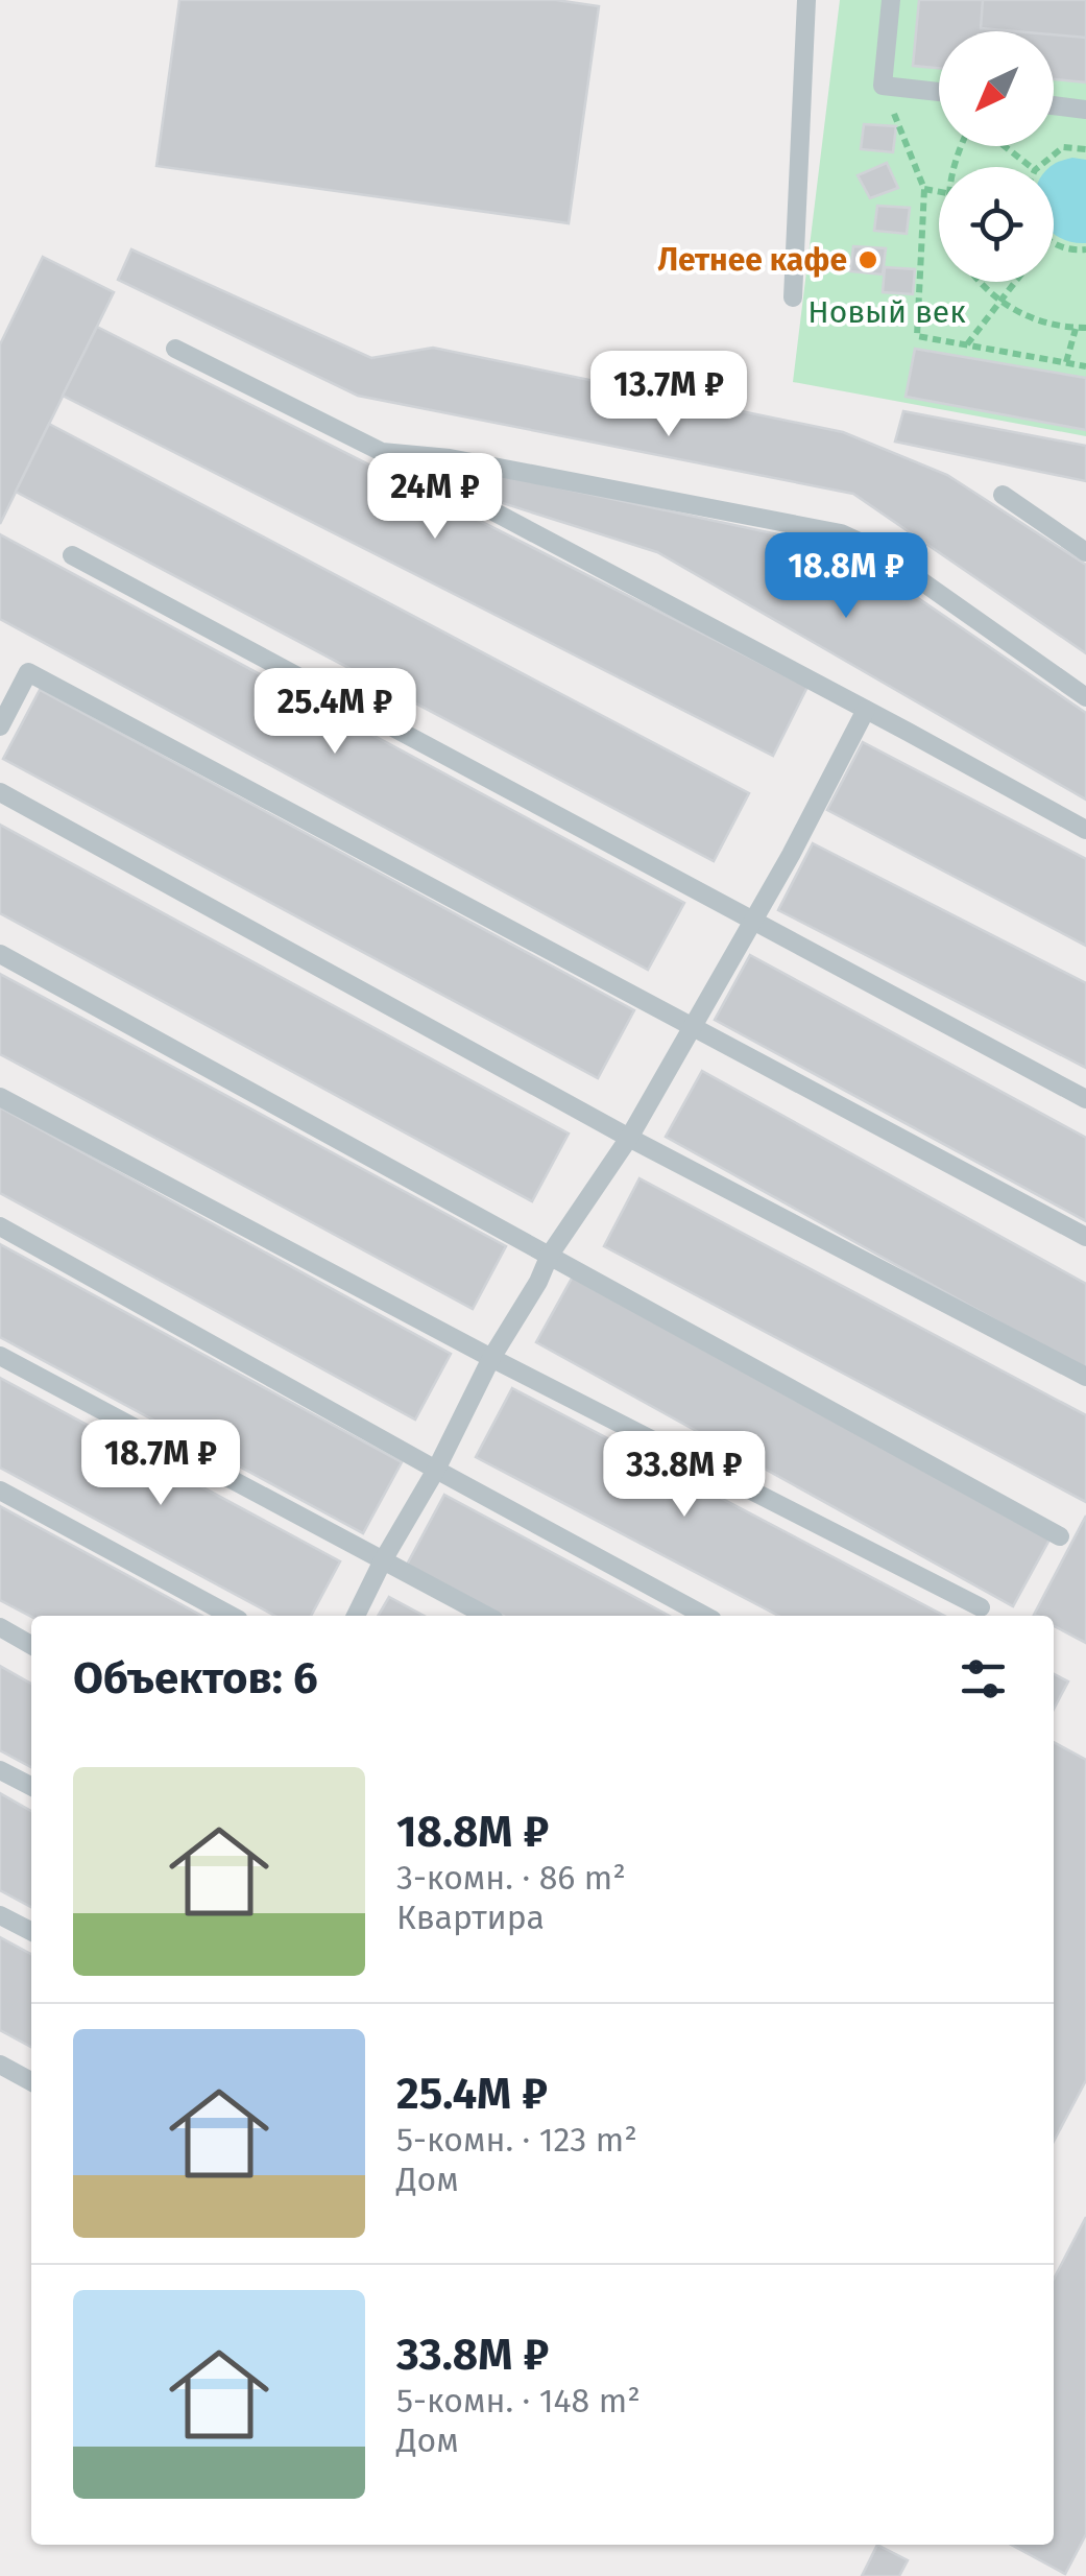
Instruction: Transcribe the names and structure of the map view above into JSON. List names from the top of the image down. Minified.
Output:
{"parks":["Новый век"],"places":["Летнее кафе"],"north":"bottom left","page":{"price":["13.7M ₽","24M ₽","18.8M ₽","25.4M ₽","18.7M ₽","33.8M ₽"],"heading":"Объектов: 6","list":[{"name":"18.8M ₽","note":"3-комн. · 86 m² · Квартира"},{"name":"25.4M ₽","note":"5-комн. · 123 m² · Дом"},{"name":"33.8M ₽","note":"5-комн. · 148 m² · Дом"}]}}
